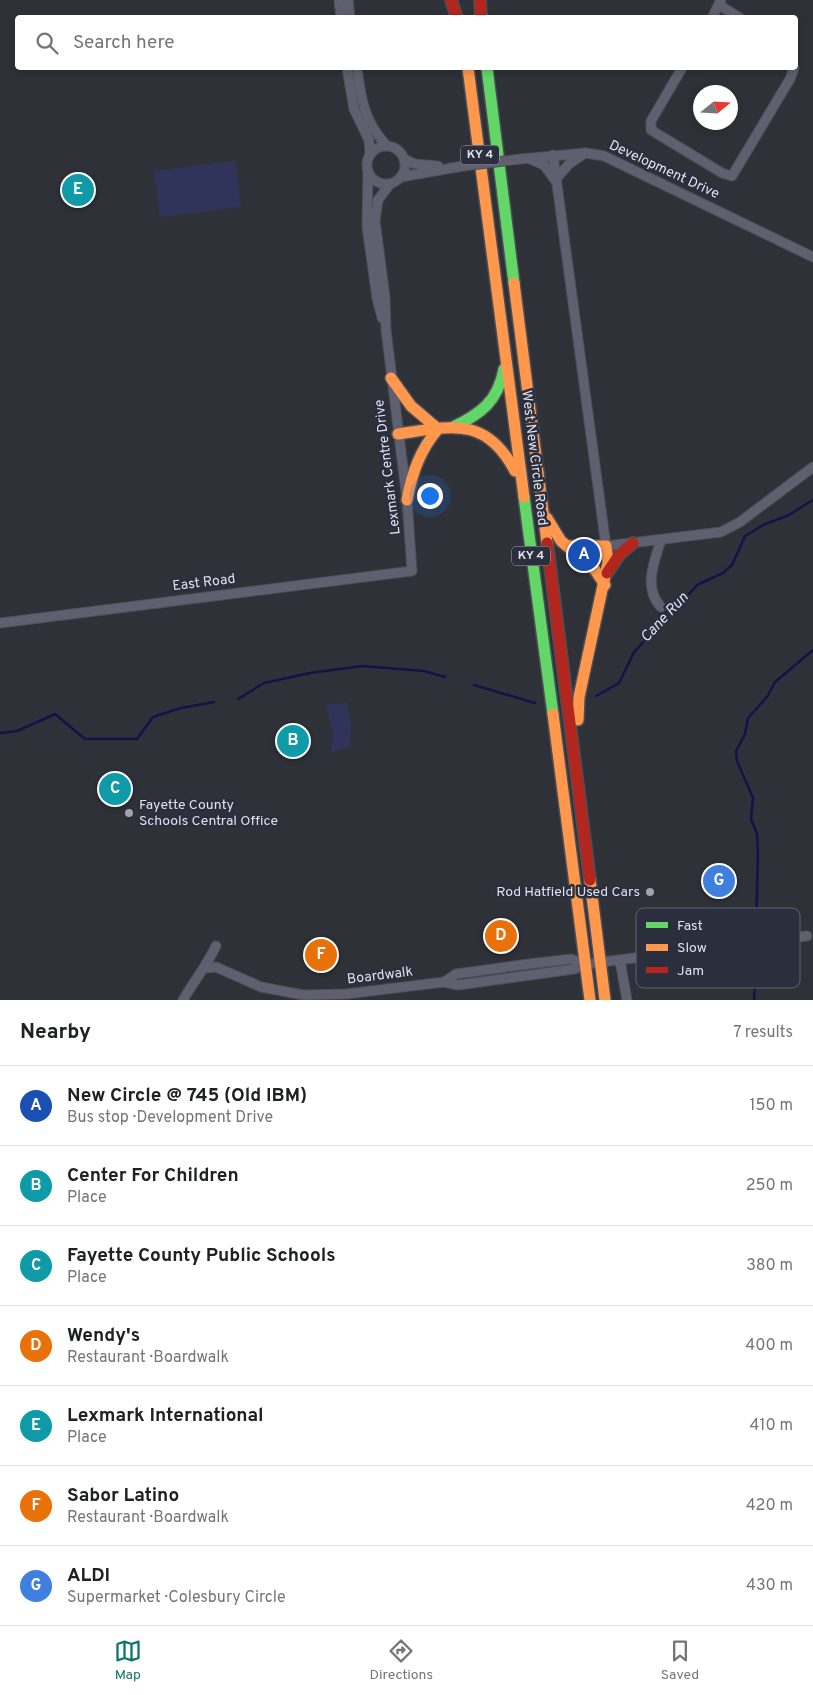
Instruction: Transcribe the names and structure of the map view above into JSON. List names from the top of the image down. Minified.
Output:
{"streets":{"highway":["KY 4","West New Circle Road"],"street":["Development Drive","Lexmark Centre Drive","East Road","Boardwalk"]},"crossings":[["Development Drive","Lexmark Centre Drive"],["West New Circle Road","Boardwalk"],["Lexmark Centre Drive","East Road"]],"water":["Cane Run"],"places":["Fayette County Schools Central Office","Rod Hatfield Used Cars"],"legend":["Fast","Slow","Jam"],"north":"right","page":{"search":"Search here","pins":["E","A","B","C","G","D","F"],"heading":["Nearby","7 results"],"list":[{"mark":"A","name":"New Circle @ 745 (Old IBM)","note":"Bus stop · Development Drive","value":"150 m"},{"mark":"B","name":"Center For Children","note":"Place","value":"250 m"},{"mark":"C","name":"Fayette County Public Schools","note":"Place","value":"380 m"},{"mark":"D","name":"Wendy's","note":"Restaurant · Boardwalk","value":"400 m"},{"mark":"E","name":"Lexmark International","note":"Place","value":"410 m"},{"mark":"F","name":"Sabor Latino","note":"Restaurant · Boardwalk","value":"420 m"},{"mark":"G","name":"ALDI","note":"Supermarket · Colesbury Circle","value":"430 m"}],"nav":["Map","Directions","Saved"]}}
